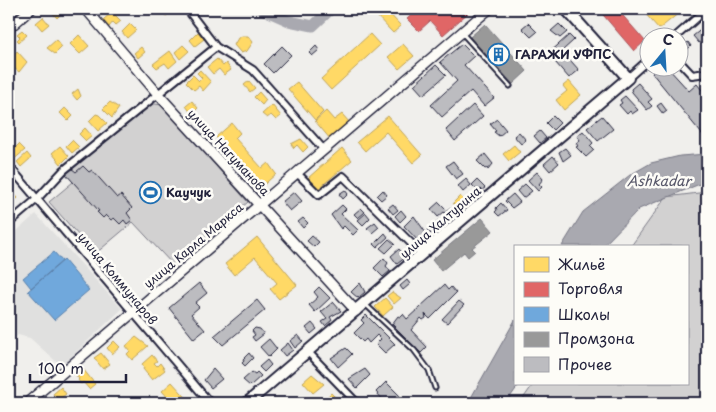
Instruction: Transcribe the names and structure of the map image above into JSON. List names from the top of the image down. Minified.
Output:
{"streets":{"main road":["улица Халтурина"],"street":["улица Нагуманова","улица Карла Маркса","улица Коммунаров"]},"crossings":[["улица Нагуманова","улица Халтурина"],["улица Нагуманова","улица Карла Маркса"],["улица Карла Маркса","улица Коммунаров"]],"water":["Ashkadar"],"places":{"building":["ГАРАЖИ УФПС"],"sports":["Каучук"]},"legend":["Жильё","Торговля","Школы","Промзона","Прочее"],"scale_bar":"100 m","north":"top"}
